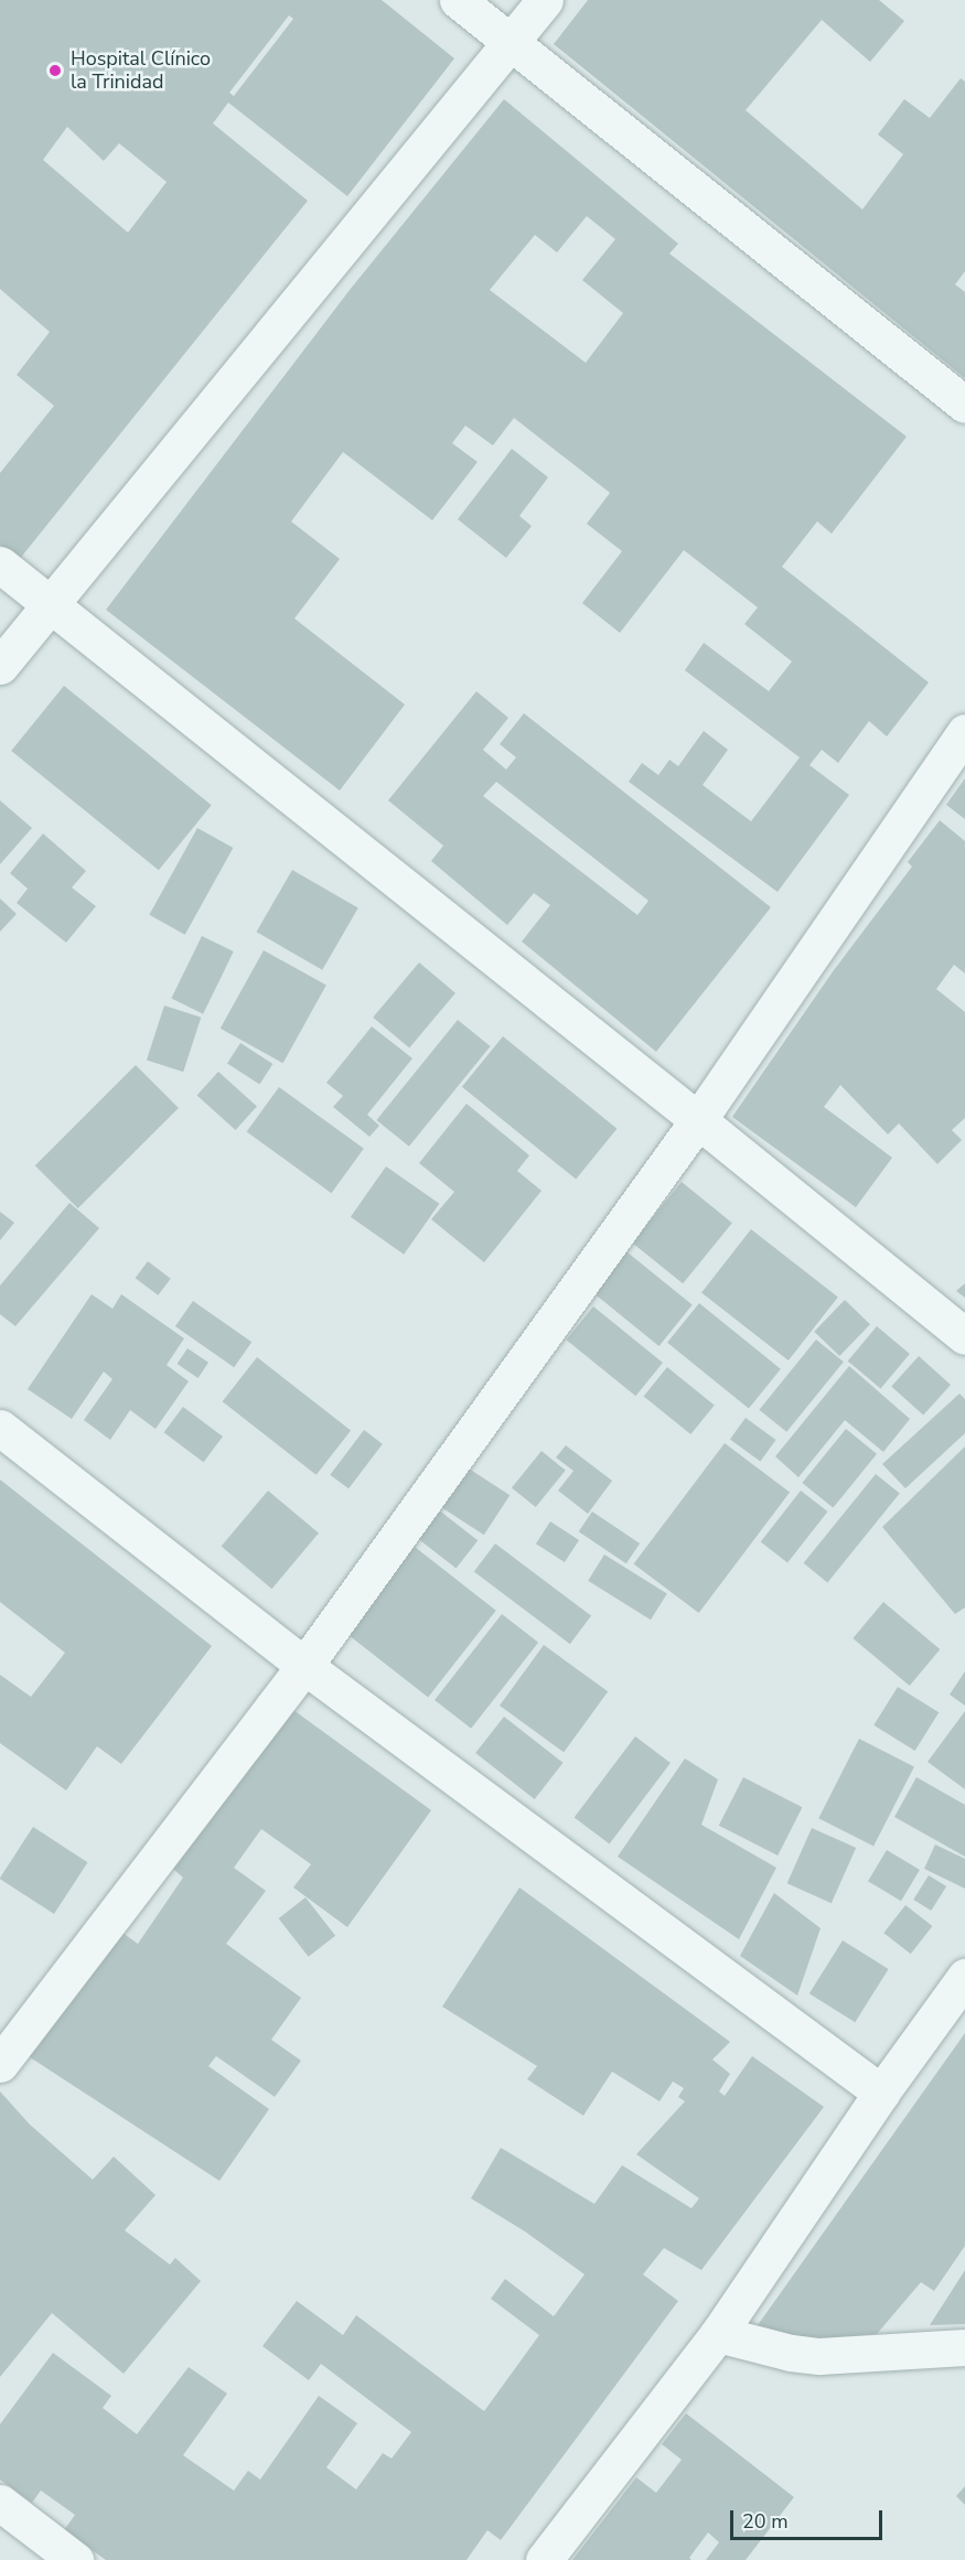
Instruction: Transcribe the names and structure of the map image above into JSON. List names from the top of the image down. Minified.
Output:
{"places":["Hospital Clínico la Trinidad"],"scale_bar":"20 m"}
